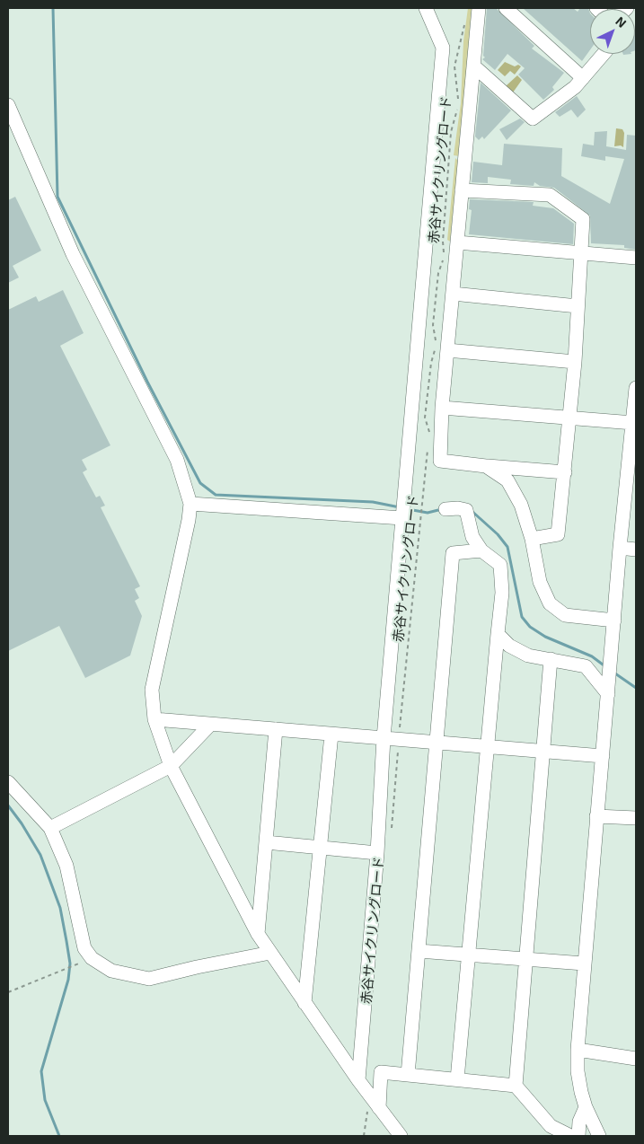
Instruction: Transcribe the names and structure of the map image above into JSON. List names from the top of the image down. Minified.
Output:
{"streets":{"path":["赤谷サイクリングロード"]},"north":"top right"}
